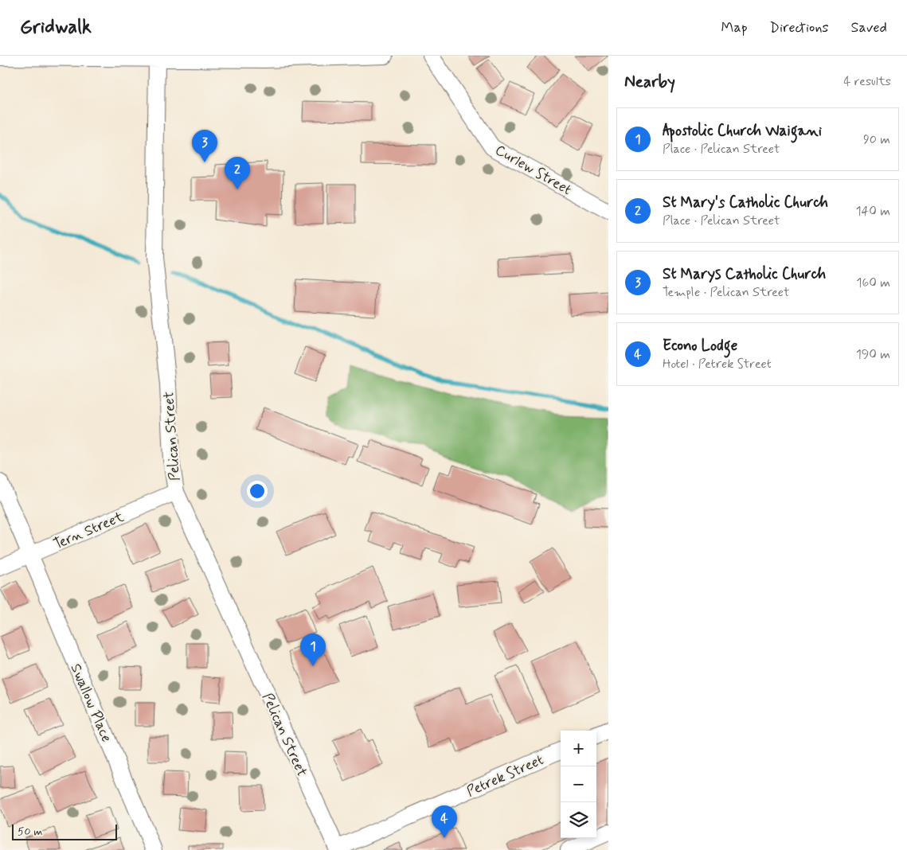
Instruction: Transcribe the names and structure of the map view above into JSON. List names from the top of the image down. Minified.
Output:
{"streets":{"street":["Curlew Street","Pelican Street","Tern Street","Swallow Place","Petrek Street"]},"crossings":[["Pelican Street","Tern Street"],["Pelican Street","Petrek Street"],["Tern Street","Swallow Place"]],"scale_bar":"50 m","page":{"header":"Gridwalk","nav":["Map","Directions","Saved"],"heading":["Nearby","4 results"],"list":[{"mark":"1","name":"Apostolic Church Waigani","note":"Place · Pelican Street","value":"90 m"},{"mark":"2","name":"St Mary's Catholic Church","note":"Place · Pelican Street","value":"140 m"},{"mark":"3","name":"St Marys Catholic Church","note":"Temple · Pelican Street","value":"160 m"},{"mark":"4","name":"Econo Lodge","note":"Hotel · Petrek Street","value":"190 m"}],"pins":["3","2","1","4"],"map_buttons":["+","−"],"scale":"50 m"}}
